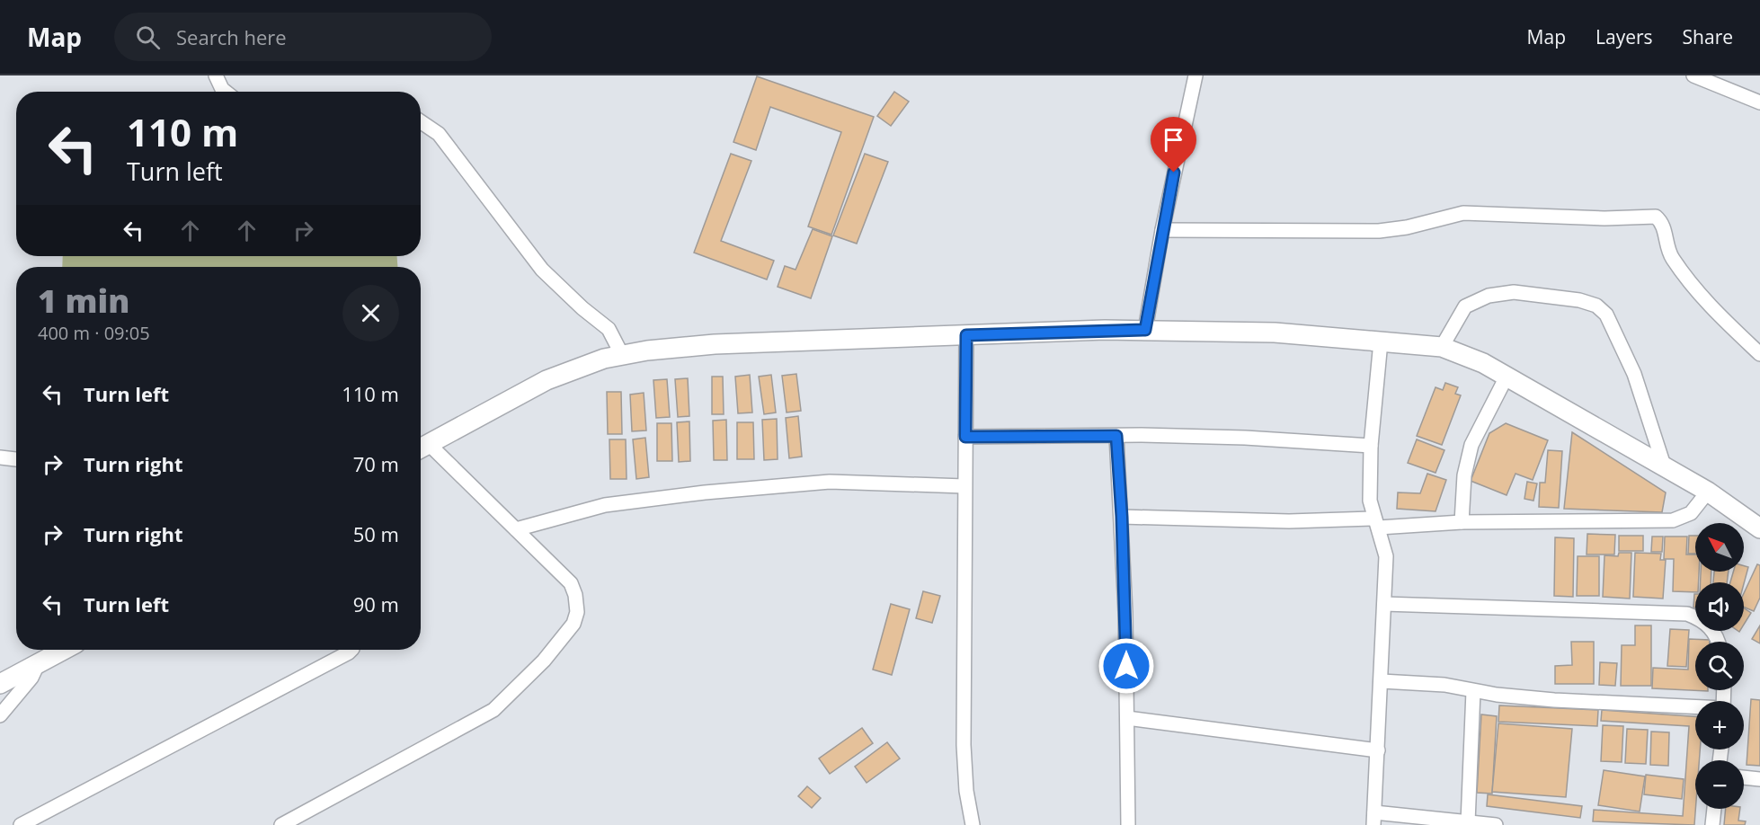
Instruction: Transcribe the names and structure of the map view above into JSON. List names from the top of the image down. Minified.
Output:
{"north":"top left","page":{"header":"Map","search":"Search here","nav":["Map","Layers","Share"],"turn":["110 m","Turn left"],"heading":["1 min","400 m · 09:05"],"list":[{"name":"Turn left","value":"110 m"},{"name":"Turn right","value":"70 m"},{"name":"Turn right","value":"50 m"},{"name":"Turn left","value":"90 m"}],"map_buttons":["+","−"]}}
